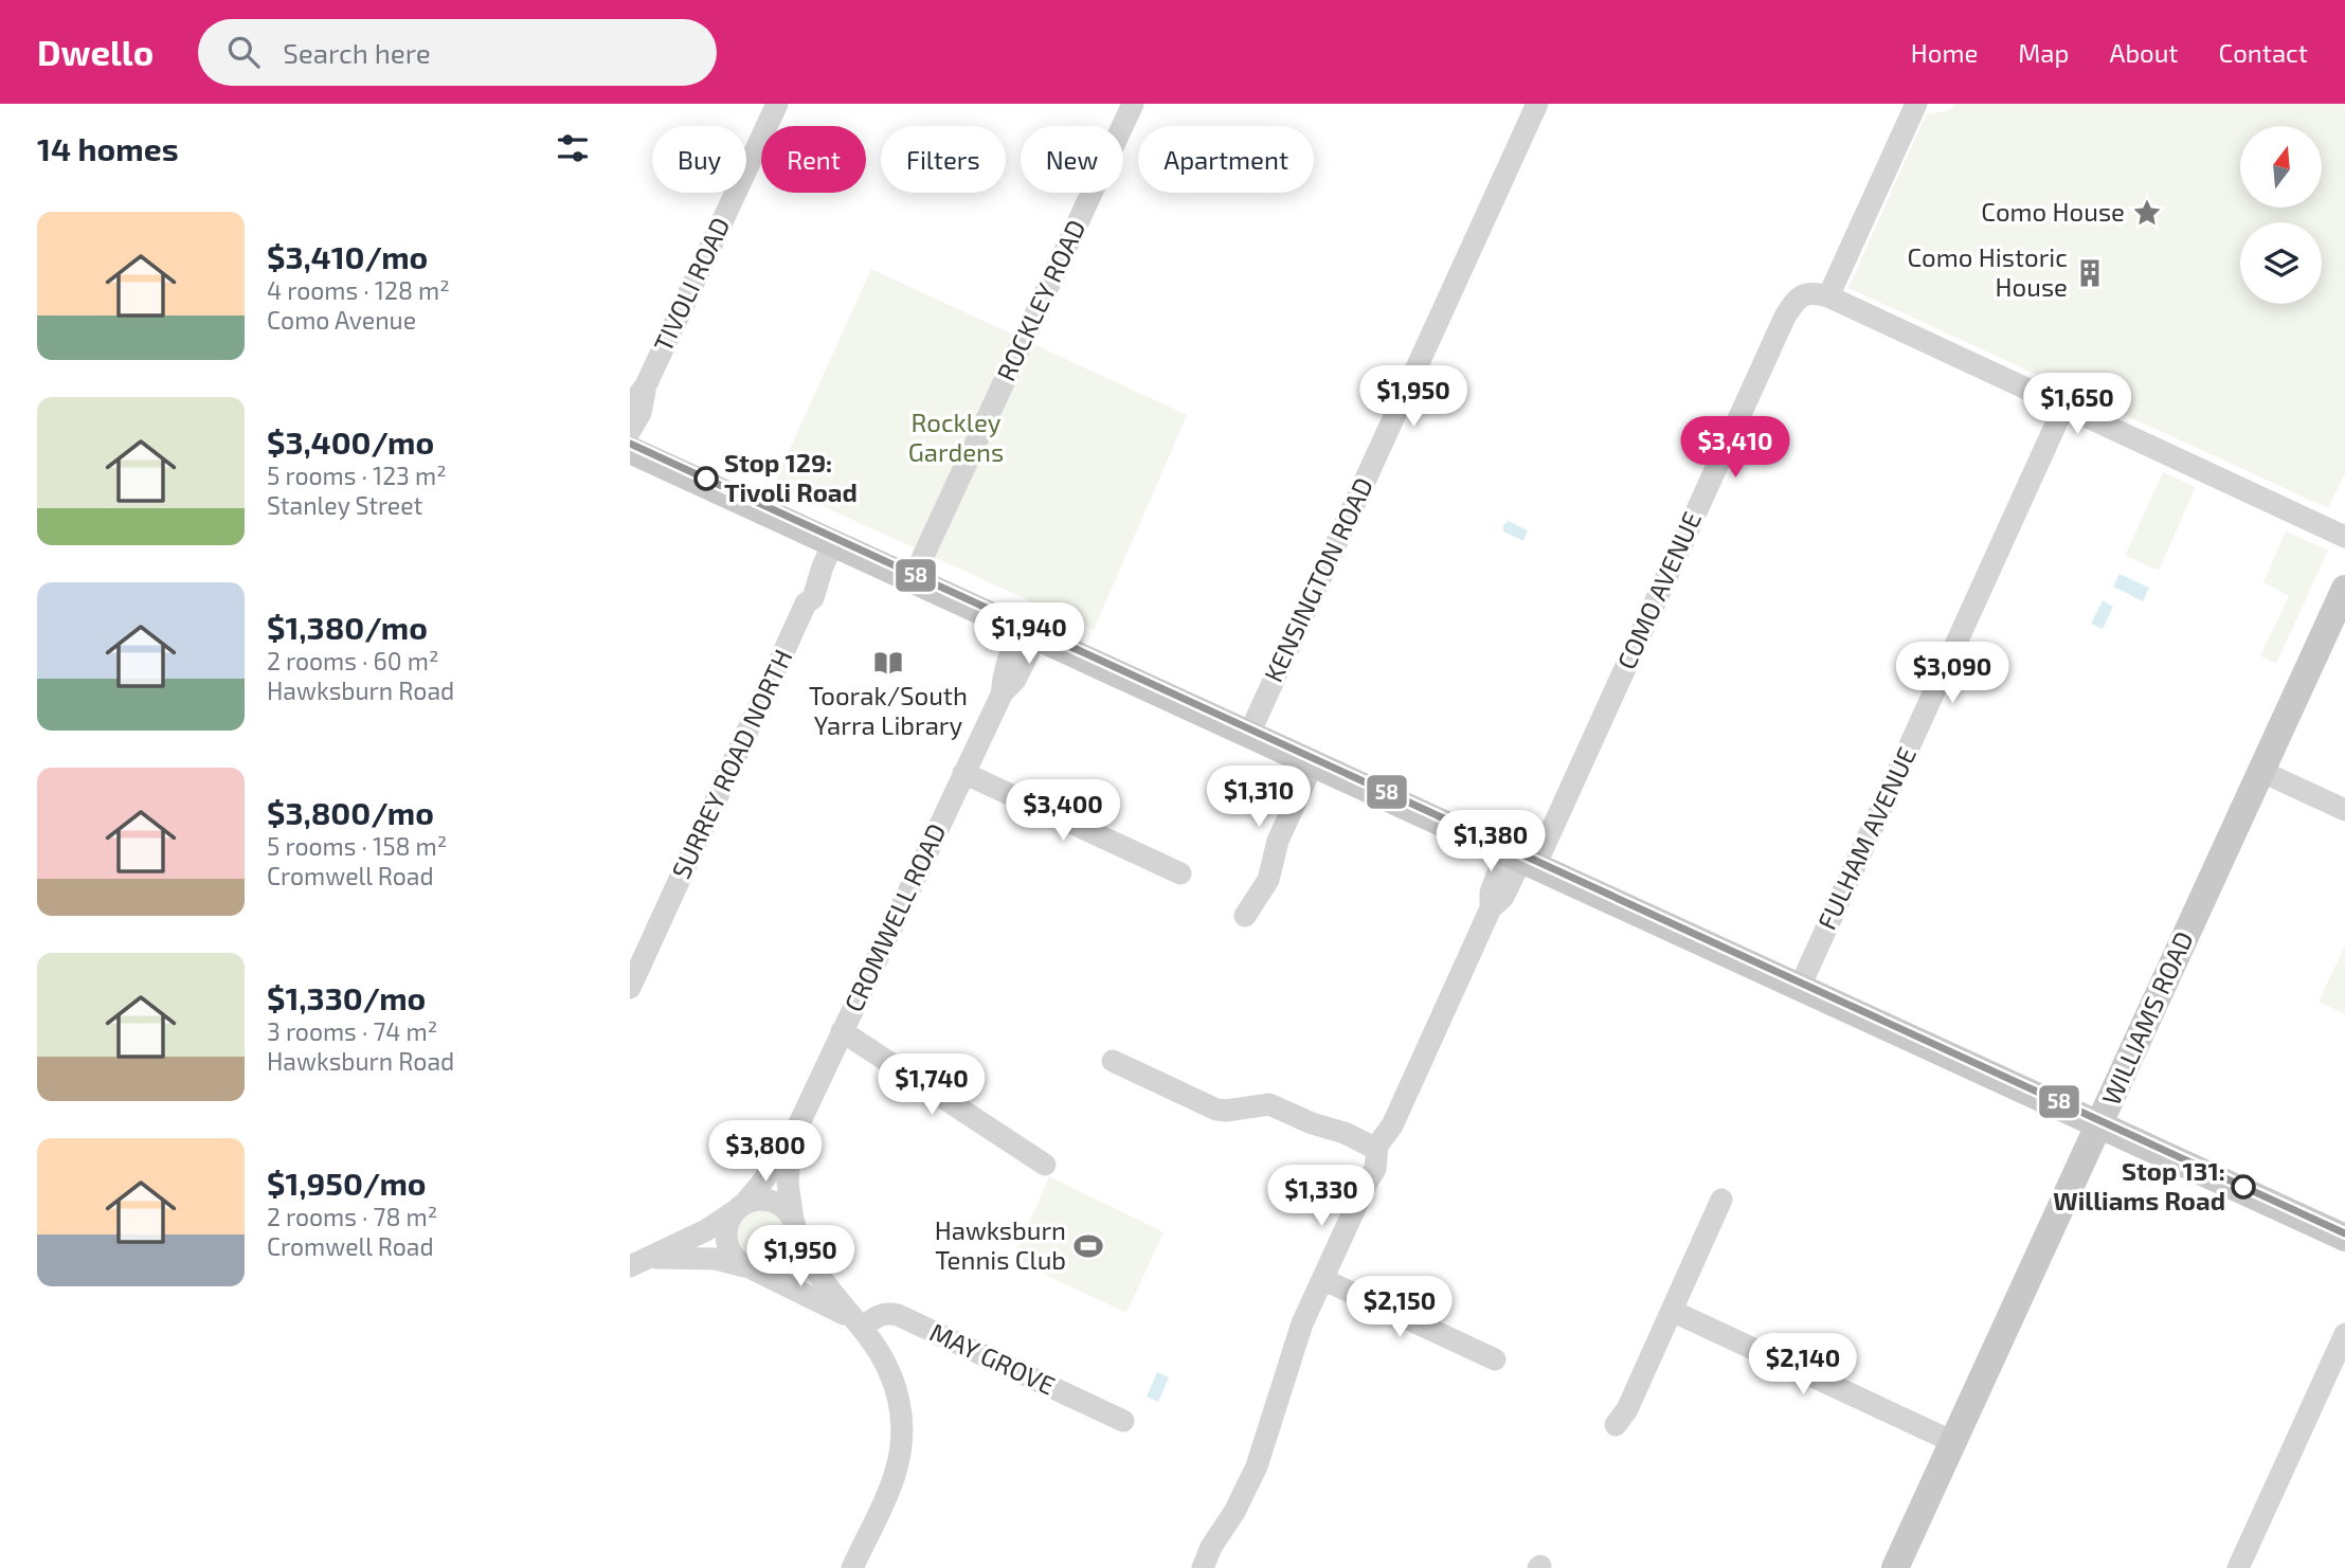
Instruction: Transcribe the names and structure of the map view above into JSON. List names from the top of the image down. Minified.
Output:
{"streets":{"main road":["WILLIAMS ROAD"],"street":["TIVOLI ROAD","ROCKLEY ROAD","KENSINGTON ROAD","COMO AVENUE","SURREY ROAD NORTH","FULHAM AVENUE","CROMWELL ROAD","MAY GROVE"]},"crossings":[["CROMWELL ROAD","MAY GROVE"]],"parks":["Rockley Gardens"],"places":{"place":["Como House"],"building":["Como Historic House"],"other":["Stop 129: Tivoli Road","Stop 131: Williams Road"],"library":["Toorak/South Yarra Library"],"sports":["Hawksburn Tennis Club"]},"lines":["transit line 58"],"north":"top","page":{"header":"Dwello","search":"Search here","nav":["Home","Map","About","Contact"],"heading":"14 homes","chip":["Buy","Rent","Filters","New","Apartment"],"list":[{"name":"$3,410/mo","note":"4 rooms · 128 m² · Como Avenue"},{"name":"$3,400/mo","note":"5 rooms · 123 m² · Stanley Street"},{"name":"$1,380/mo","note":"2 rooms · 60 m² · Hawksburn Road"},{"name":"$3,800/mo","note":"5 rooms · 158 m² · Cromwell Road"},{"name":"$1,330/mo","note":"3 rooms · 74 m² · Hawksburn Road"},{"name":"$1,950/mo","note":"2 rooms · 78 m² · Cromwell Road"}],"price":["$1,950","$1,650","$3,410","$1,940","$3,090","$1,310","$3,400","$1,380","$1,740","$3,800","$1,330","$1,950","$2,150","$2,140"]}}
